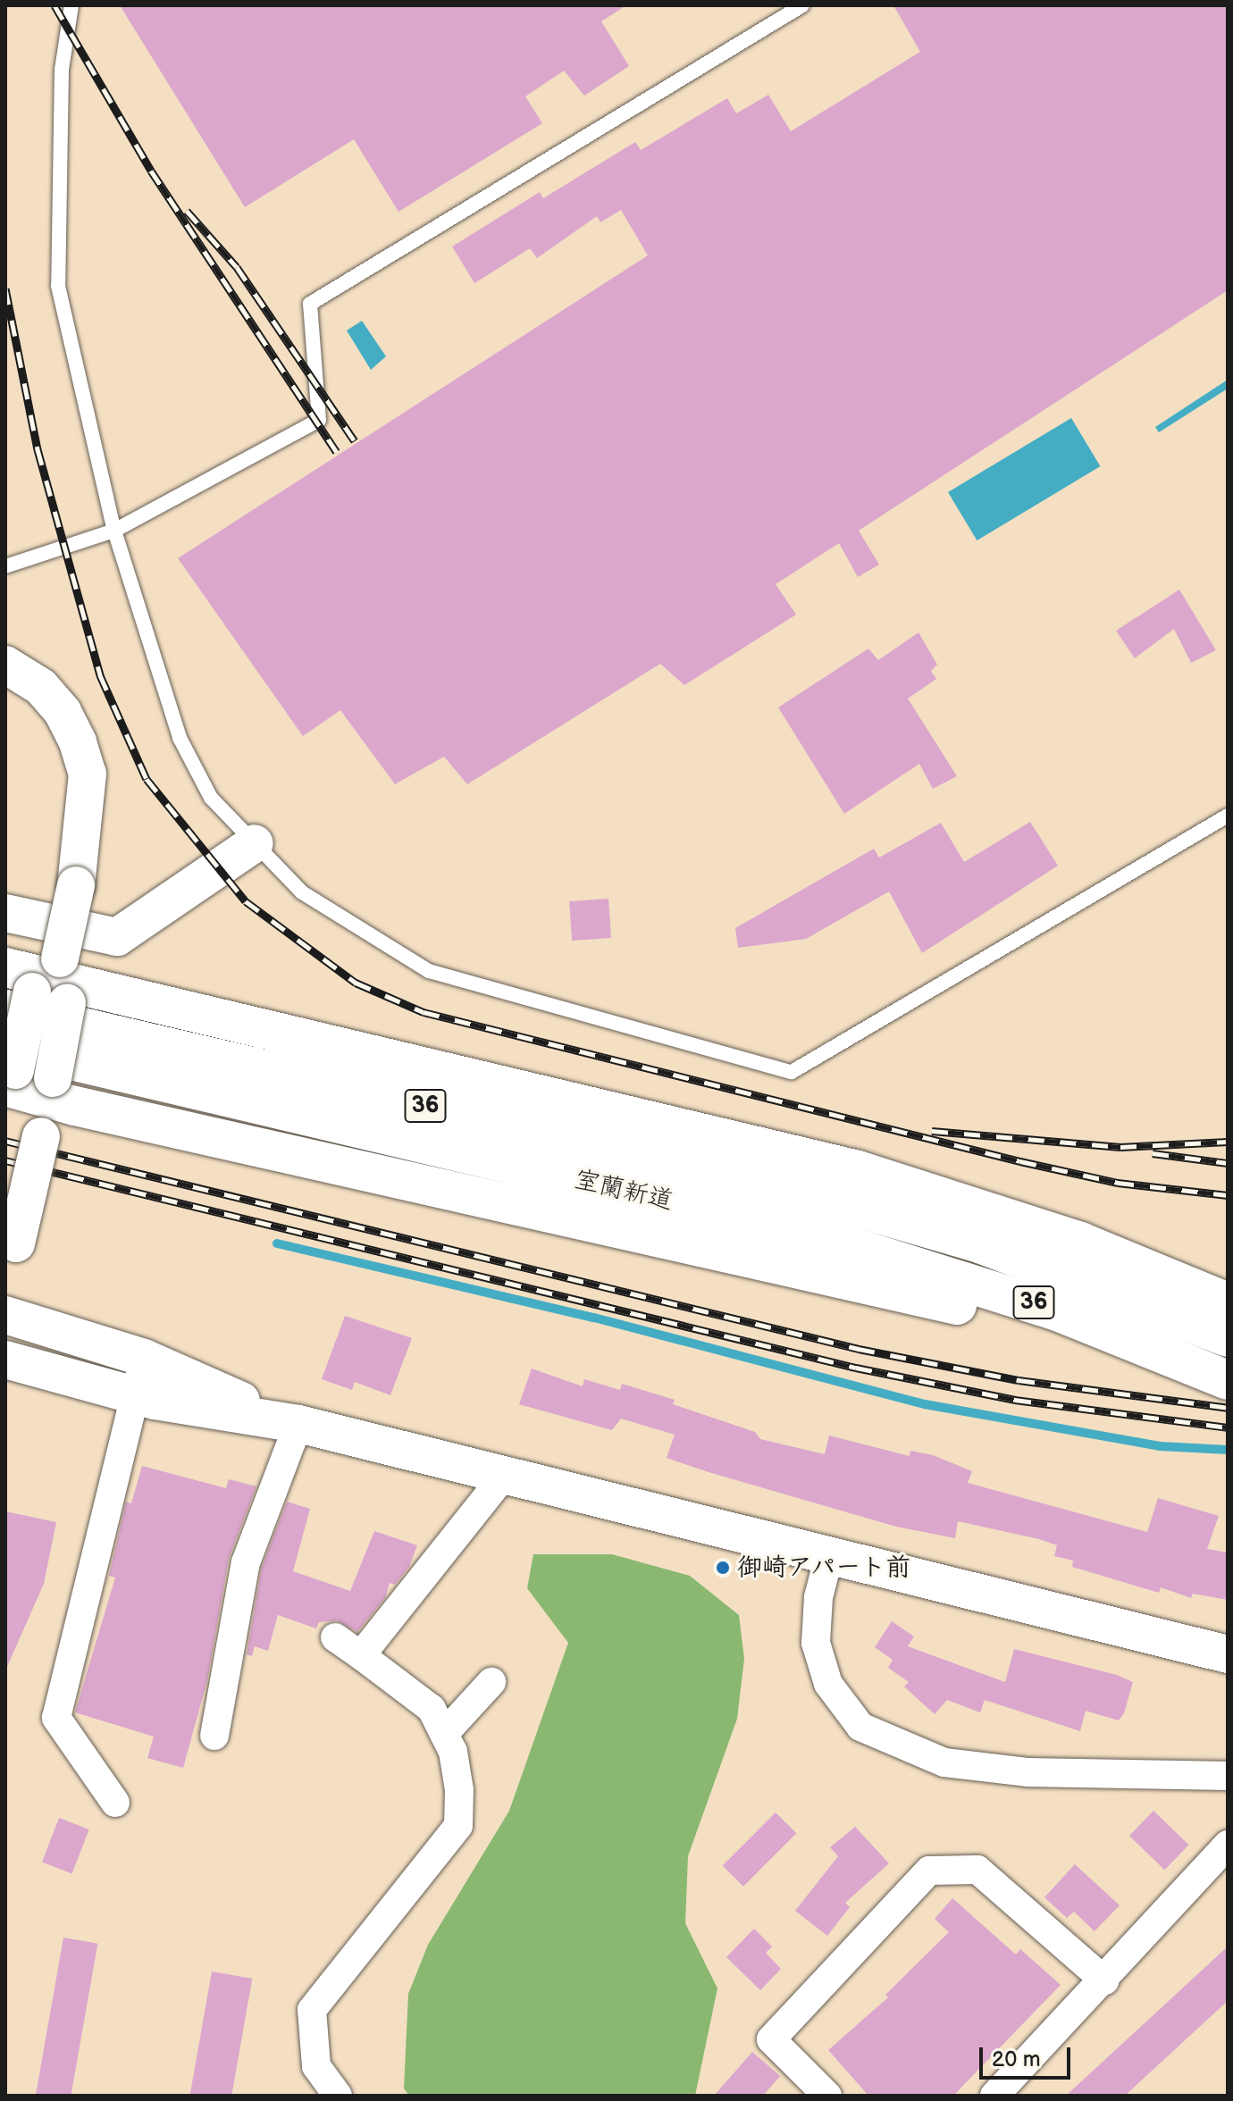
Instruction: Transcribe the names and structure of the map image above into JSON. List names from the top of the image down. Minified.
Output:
{"streets":{"highway":["36","室蘭新道"]},"places":["御崎アパート前"],"scale_bar":"20 m"}
